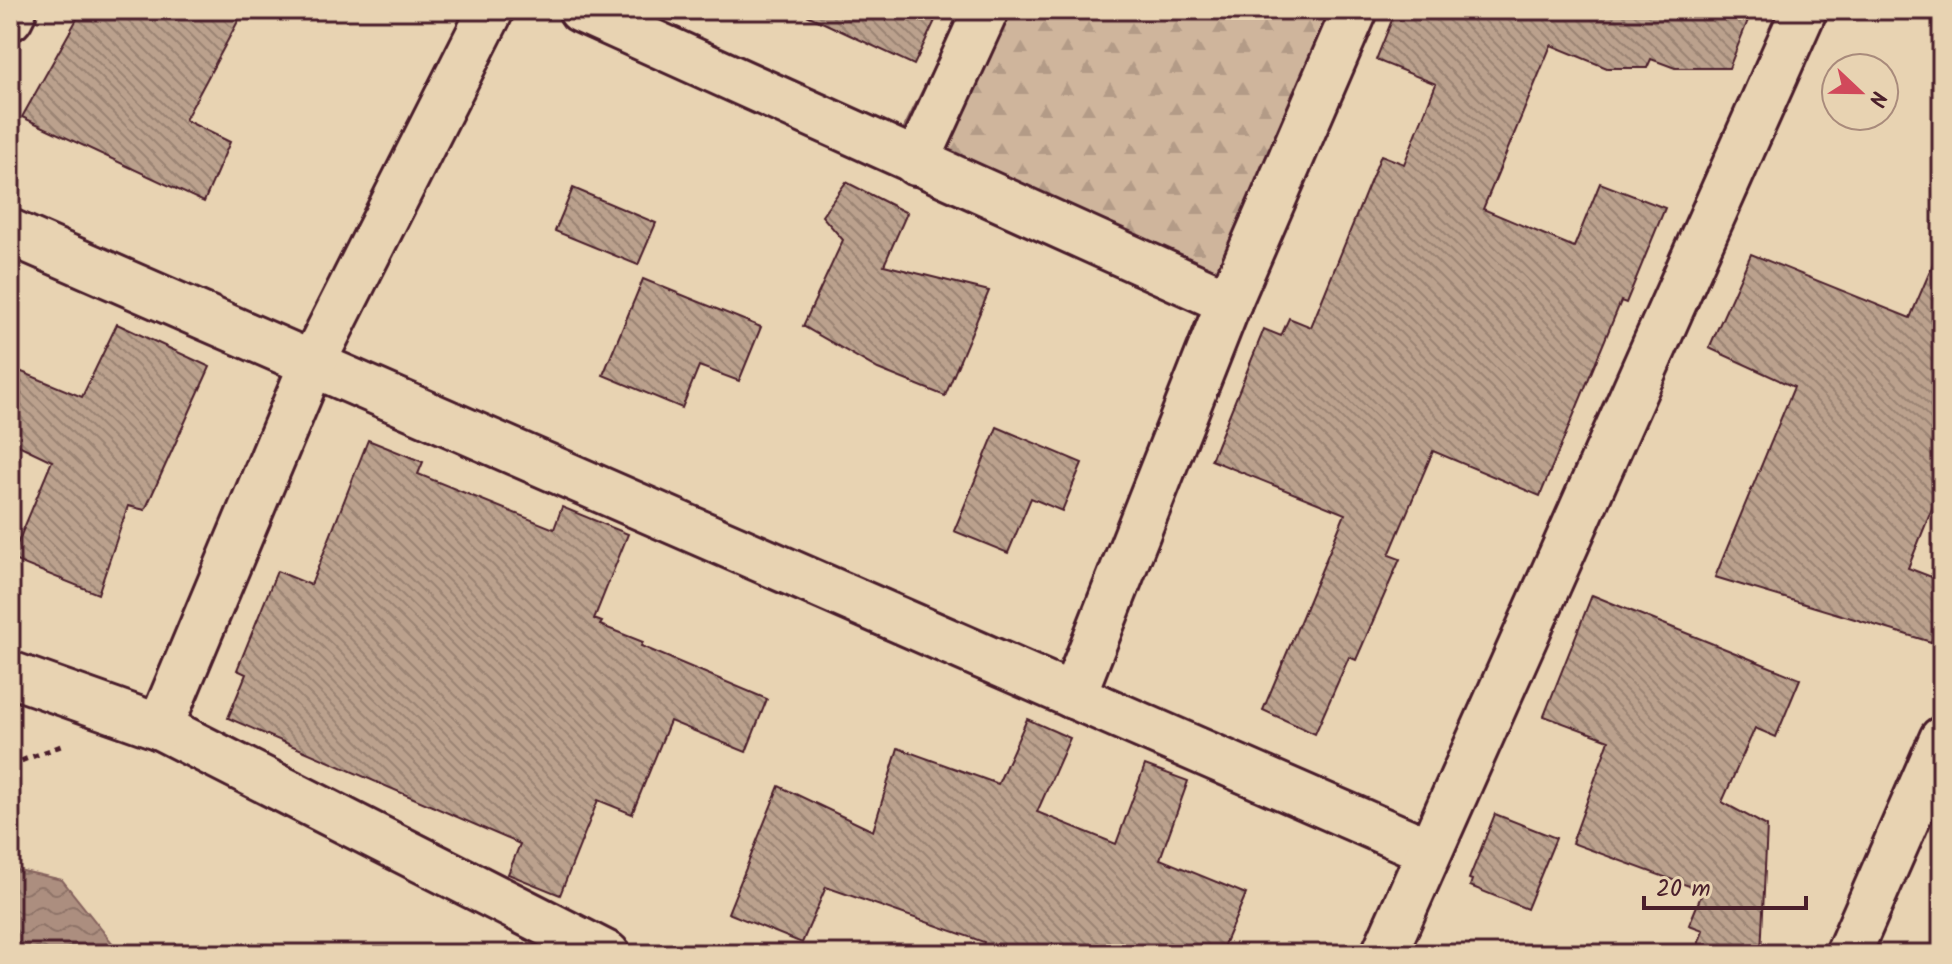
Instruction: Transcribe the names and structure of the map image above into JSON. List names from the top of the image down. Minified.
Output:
{"scale_bar":"20 m","north":"right"}
